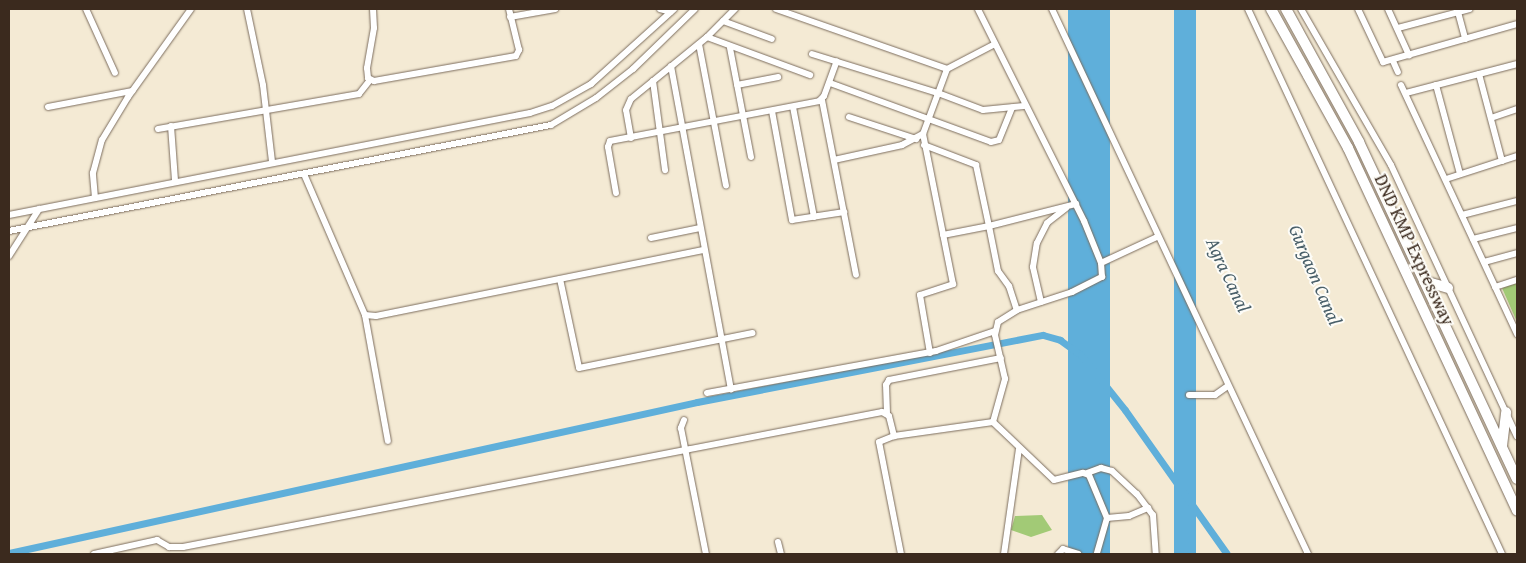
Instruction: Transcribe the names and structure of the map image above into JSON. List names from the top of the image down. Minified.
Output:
{"streets":{"highway":["DND KMP Expressway"]},"water":["Agra Canal","Gurgaon Canal"]}
